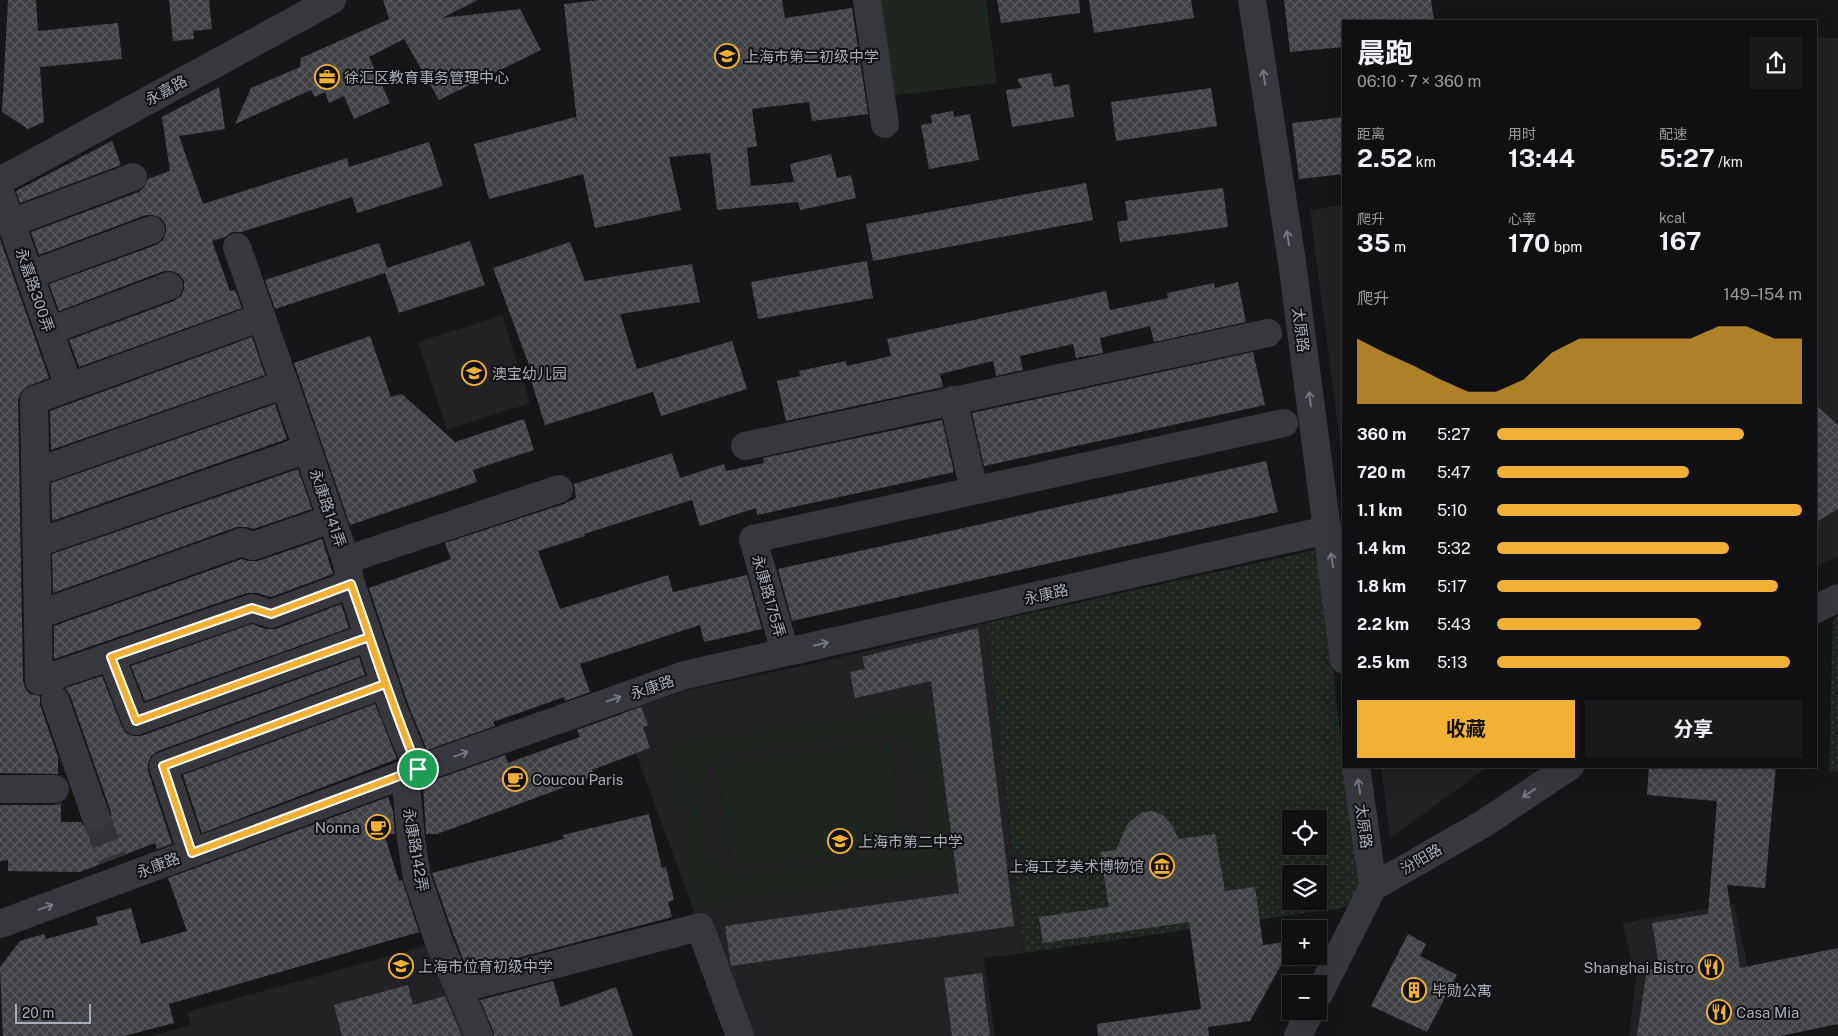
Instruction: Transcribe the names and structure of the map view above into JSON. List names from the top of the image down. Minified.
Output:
{"streets":{"street":["永嘉路","永嘉路300弄","太原路","永康路141弄","永康路","永康路175弄","永康路142弄","汾阳路"]},"crossings":[["太原路","永康路"],["太原路","汾阳路"],["永康路141弄","永康路"],["永康路141弄","永康路142弄"],["永康路","永康路175弄"],["永康路","永康路142弄"]],"one_way":["太原路","汾阳路"],"places":{"school or university":["上海市第二初级中学","澳宝幼儿园","上海市第二中学","上海市位育初级中学"],"office":["徐汇区教育事务管理中心"],"cafe":["Coucou Paris","Nonna"],"museum":["上海工艺美术博物馆"],"restaurant":["Shanghai Bistro","Casa Mia"],"building":["毕勋公寓"]},"scale_bar":"20 m","page":{"heading":["晨跑","06:10 · 7 × 360 m"],"stats":[["距离","2.52 km"],["用时","13:44"],["配速","5:27 /km"],["爬升","35 m"],["心率","170 bpm"],["kcal","167"]],"chart":["爬升","149–154 m"],"list":[{"name":"360 m","note":"5:27"},{"name":"720 m","note":"5:47"},{"name":"1.1 km","note":"5:10"},{"name":"1.4 km","note":"5:32"},{"name":"1.8 km","note":"5:17"},{"name":"2.2 km","note":"5:43"},{"name":"2.5 km","note":"5:13"}],"buttons":["收藏","分享"],"map_buttons":["+","−"],"scale":"20 m"}}
